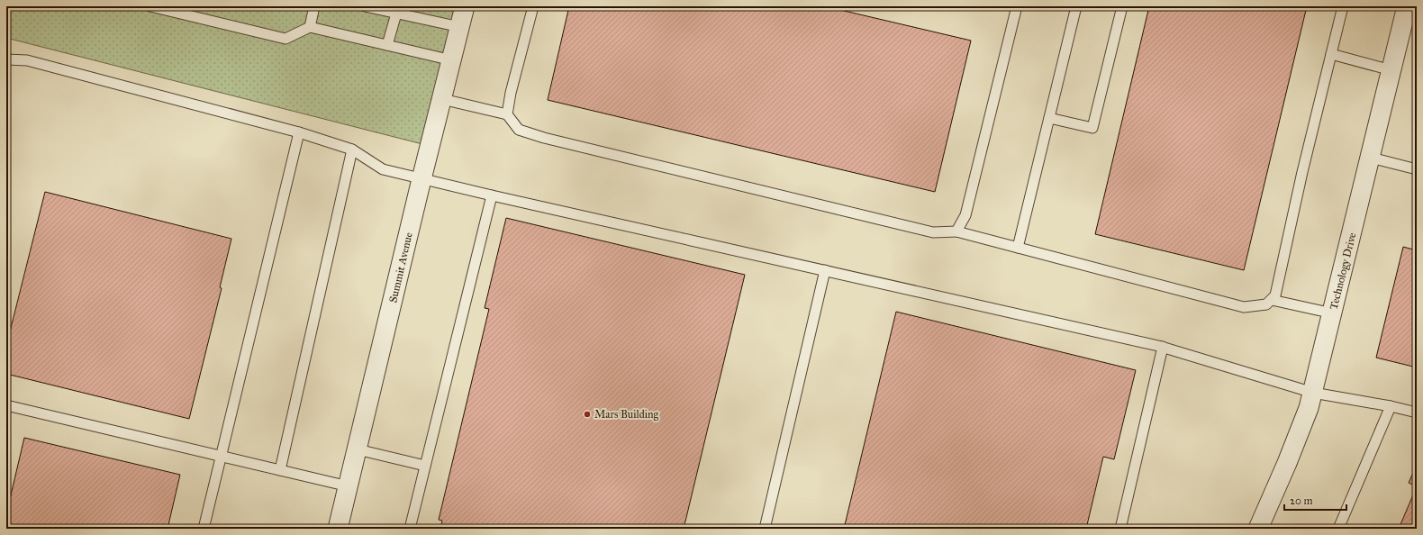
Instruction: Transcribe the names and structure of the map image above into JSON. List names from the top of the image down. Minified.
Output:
{"streets":{"street":["Summit Avenue","Technology Drive"]},"places":["Mars Building"],"scale_bar":"20 m"}
